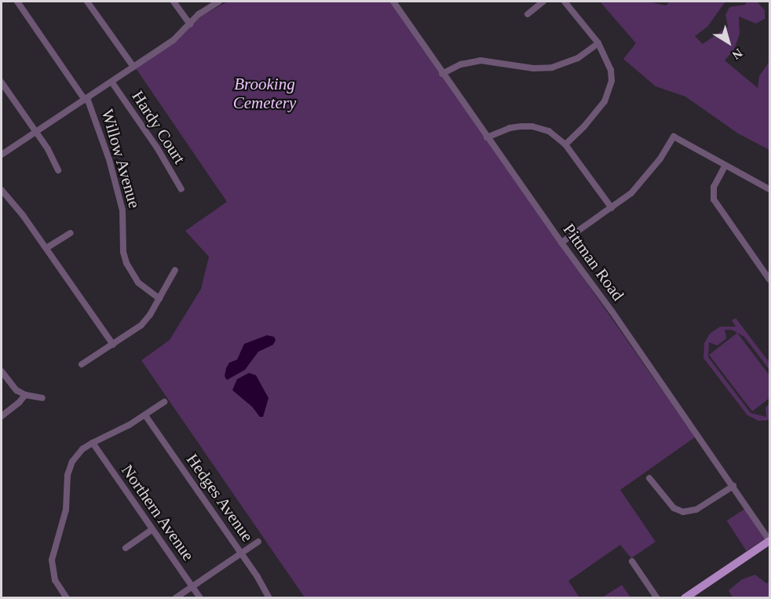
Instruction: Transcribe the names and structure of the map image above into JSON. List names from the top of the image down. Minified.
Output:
{"streets":{"street":["Hardy Court","Willow Avenue","Pittman Road","Hedges Avenue","Northern Avenue"]},"parks":["Brooking Cemetery"],"north":"bottom right"}
